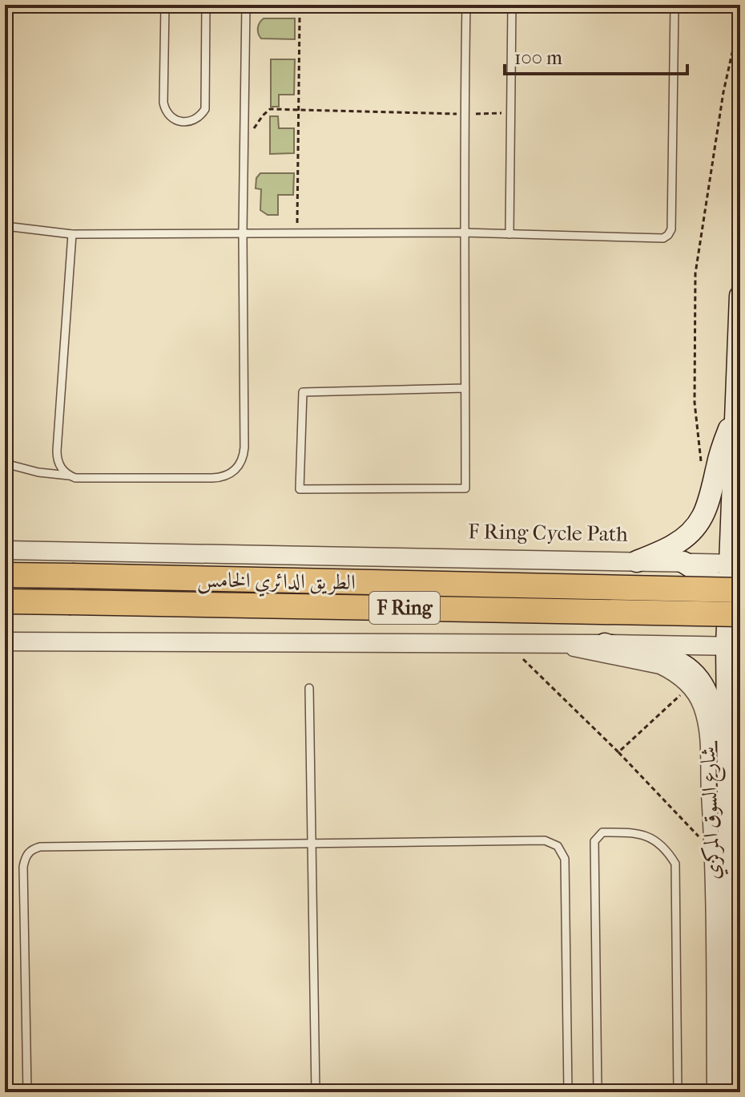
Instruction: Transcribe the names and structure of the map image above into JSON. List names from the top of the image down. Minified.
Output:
{"streets":{"highway":["الطريق الدائري الخامس","F Ring"],"main road":["شارع السوق المركزي"]},"crossings":[["الطريق الدائري الخامس","شارع السوق المركزي"]],"scale_bar":"100 m"}
